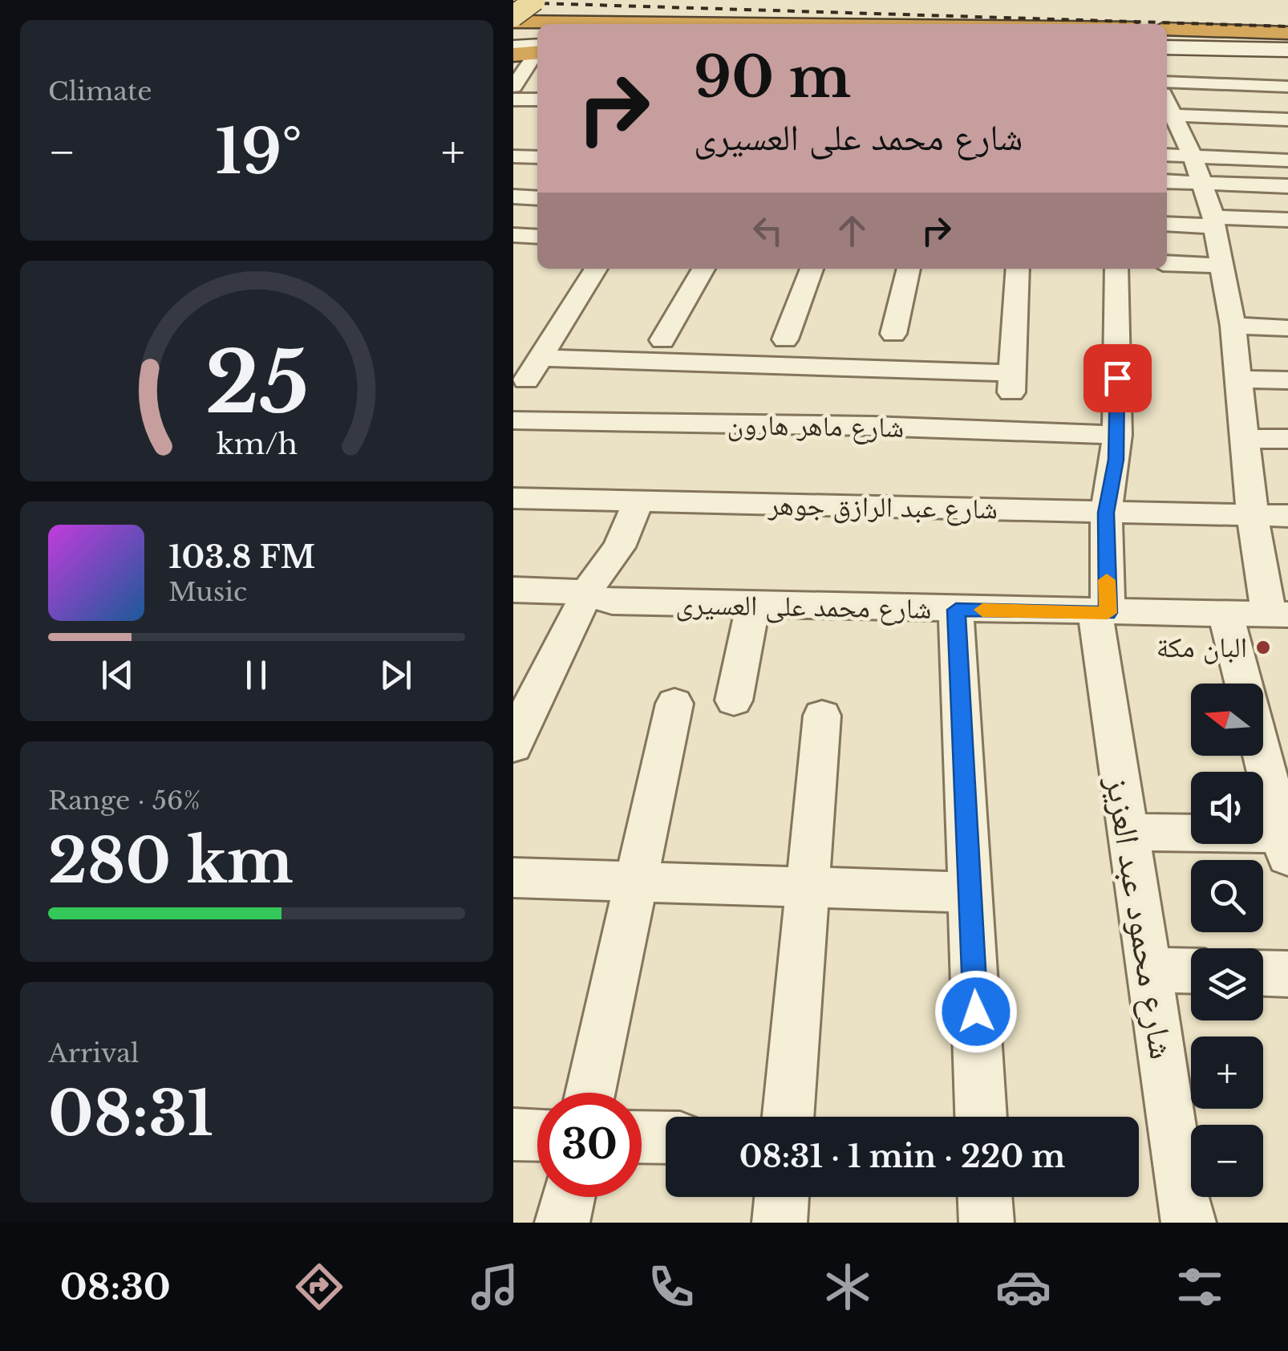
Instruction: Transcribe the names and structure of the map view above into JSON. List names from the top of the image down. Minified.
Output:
{"streets":{"street":["شارع ماهر هارون","شارع عبد الرازق جوهر","شارع محمد على العسيرى","شارع محمود عبد العزيز"]},"crossings":[["شارع ماهر هارون","شارع محمود عبد العزيز"],["شارع عبد الرازق جوهر","شارع محمود عبد العزيز"],["شارع محمد على العسيرى","شارع محمود عبد العزيز"]],"places":["البان مكة"],"north":"left","page":{"tile":["Climate",["Range · 56%","280 km"],["Arrival","08:31"]],"turn":["90 m","شارع محمد على العسيرى"],"heat":["−","19°","+"],"song":["103.8 FM","Music"],"map_buttons":["+","−"],"limit":"30","trip":"08:31 · 1 min · 220 m","tabs":"08:30","gauge":["25","km/h"]}}
